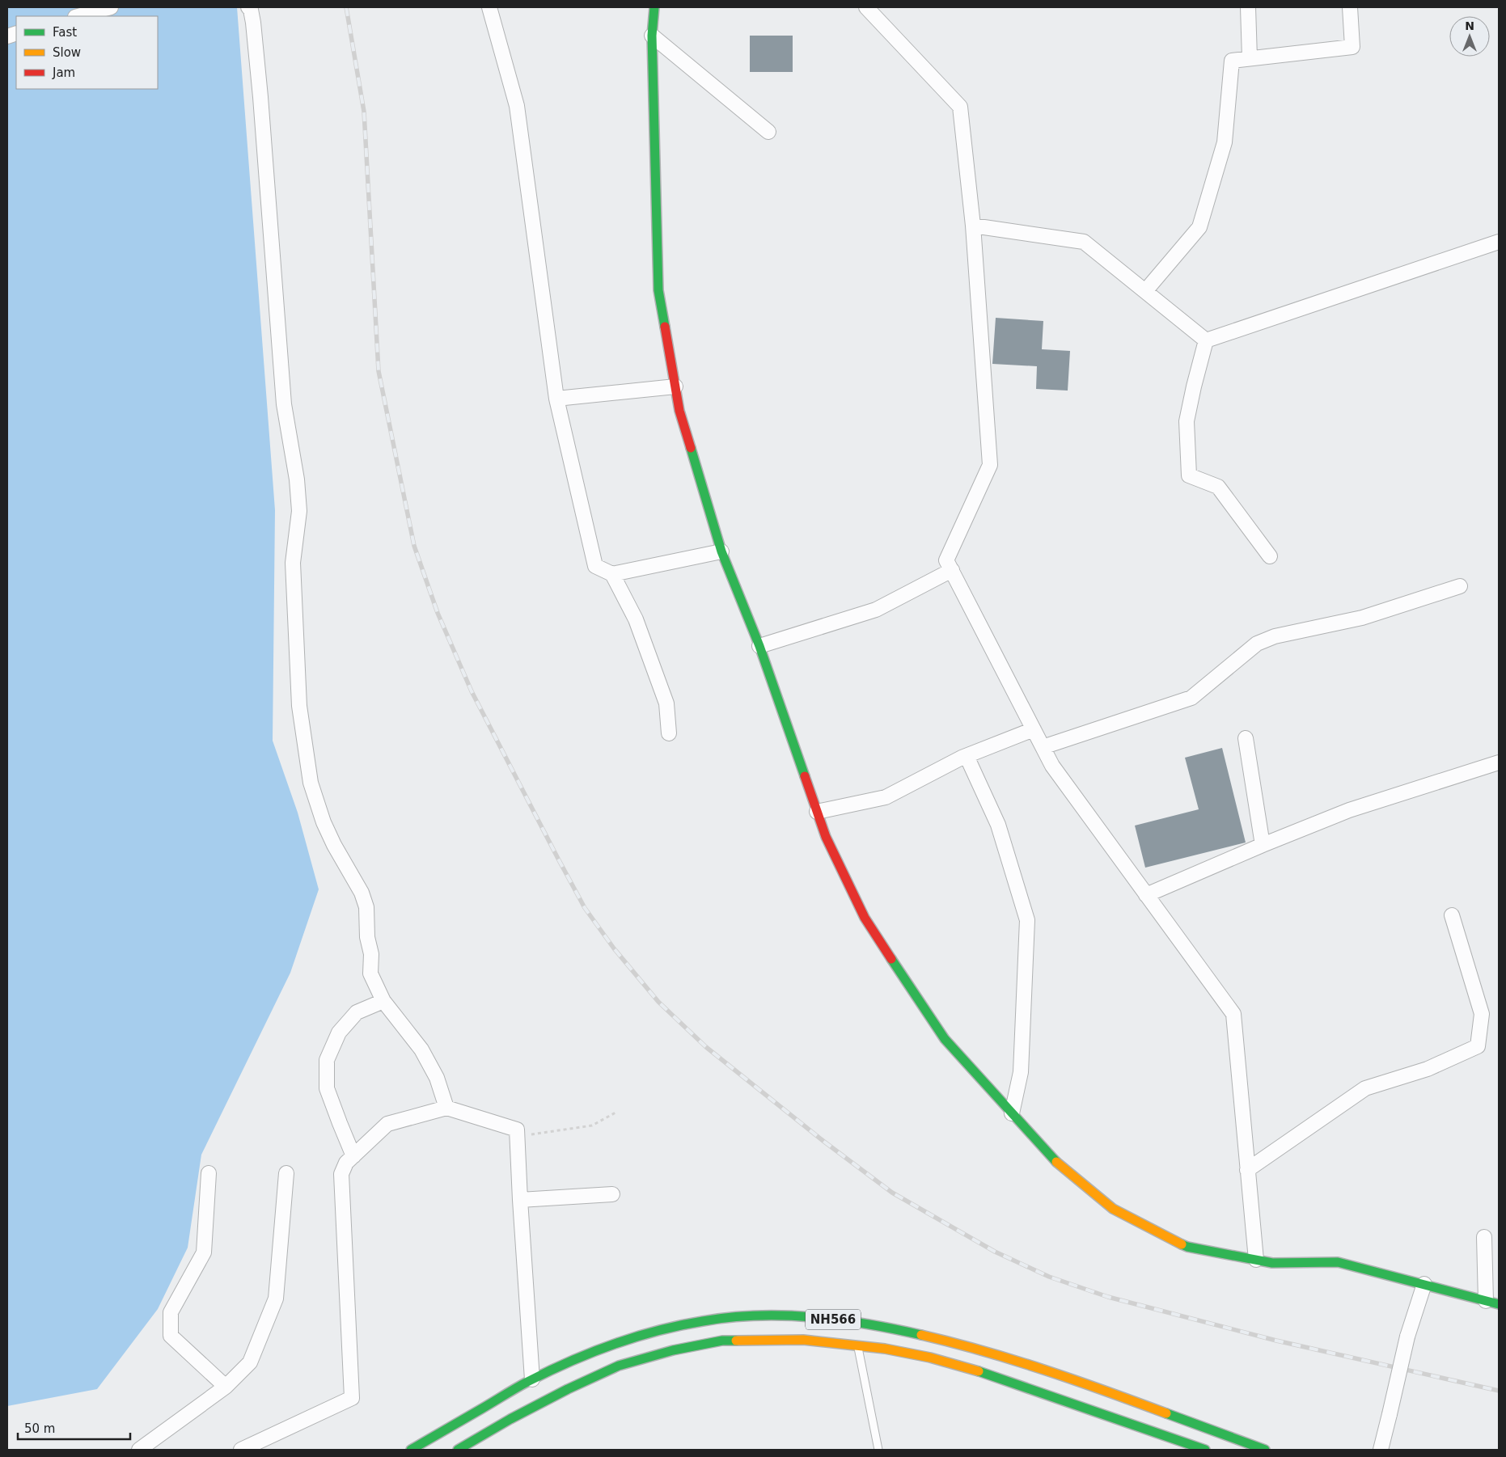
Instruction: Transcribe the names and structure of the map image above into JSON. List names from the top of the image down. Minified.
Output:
{"streets":{"main road":["NH566"]},"legend":["Fast","Slow","Jam"],"scale_bar":"50 m","north":"top"}
